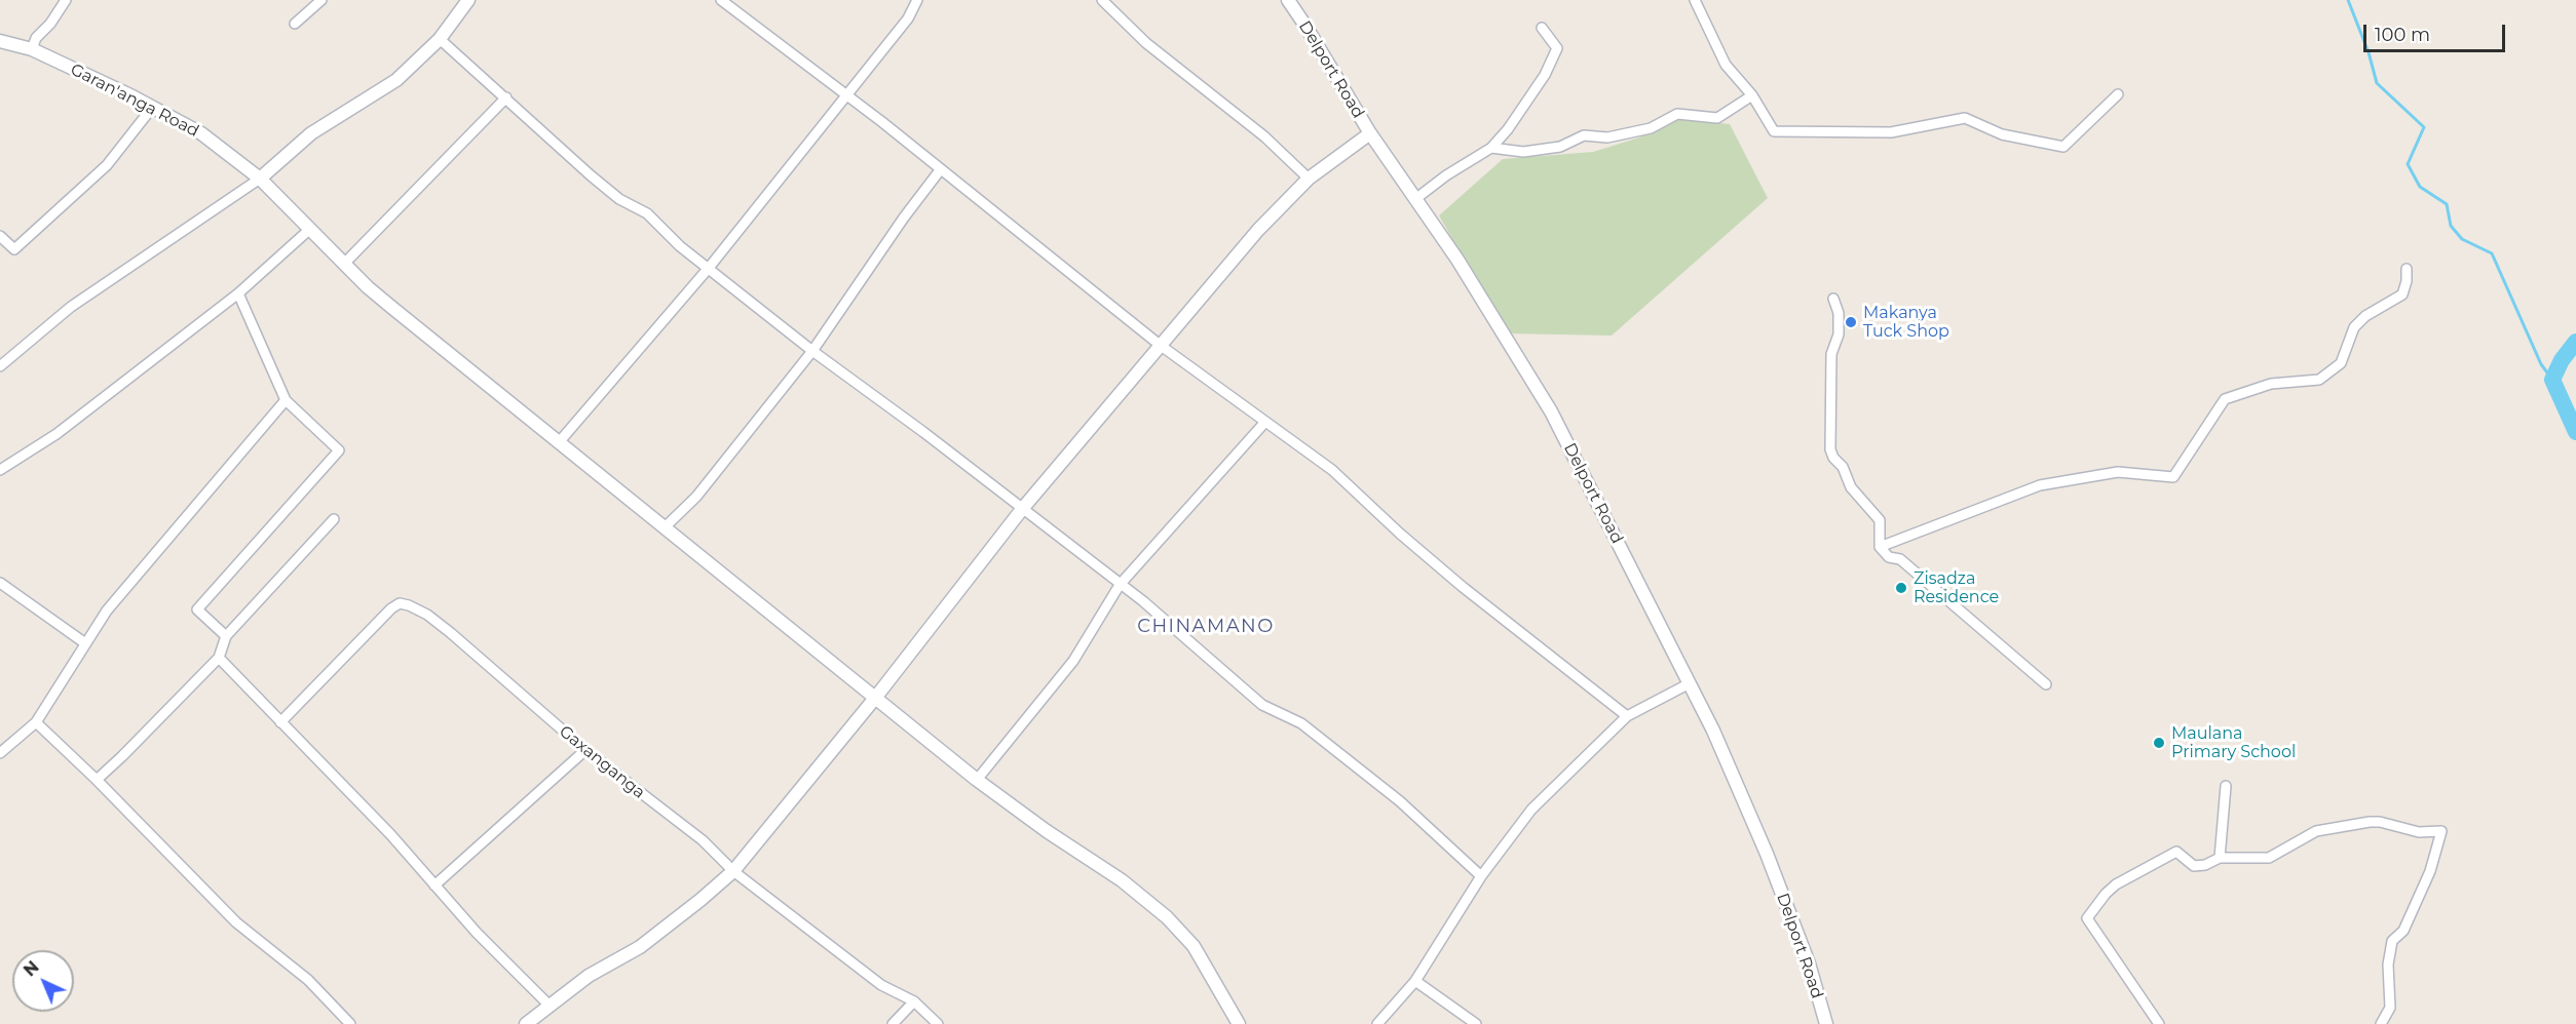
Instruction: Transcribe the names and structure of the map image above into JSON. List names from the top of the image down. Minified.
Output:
{"streets":{"street":["Delport Road","Garan'anga Road","Gaxanganga"]},"districts":["CHINAMANO"],"places":["Makanya Tuck Shop","Zisadza Residence","Maulana Primary School"],"scale_bar":"100 m","north":"top left"}
